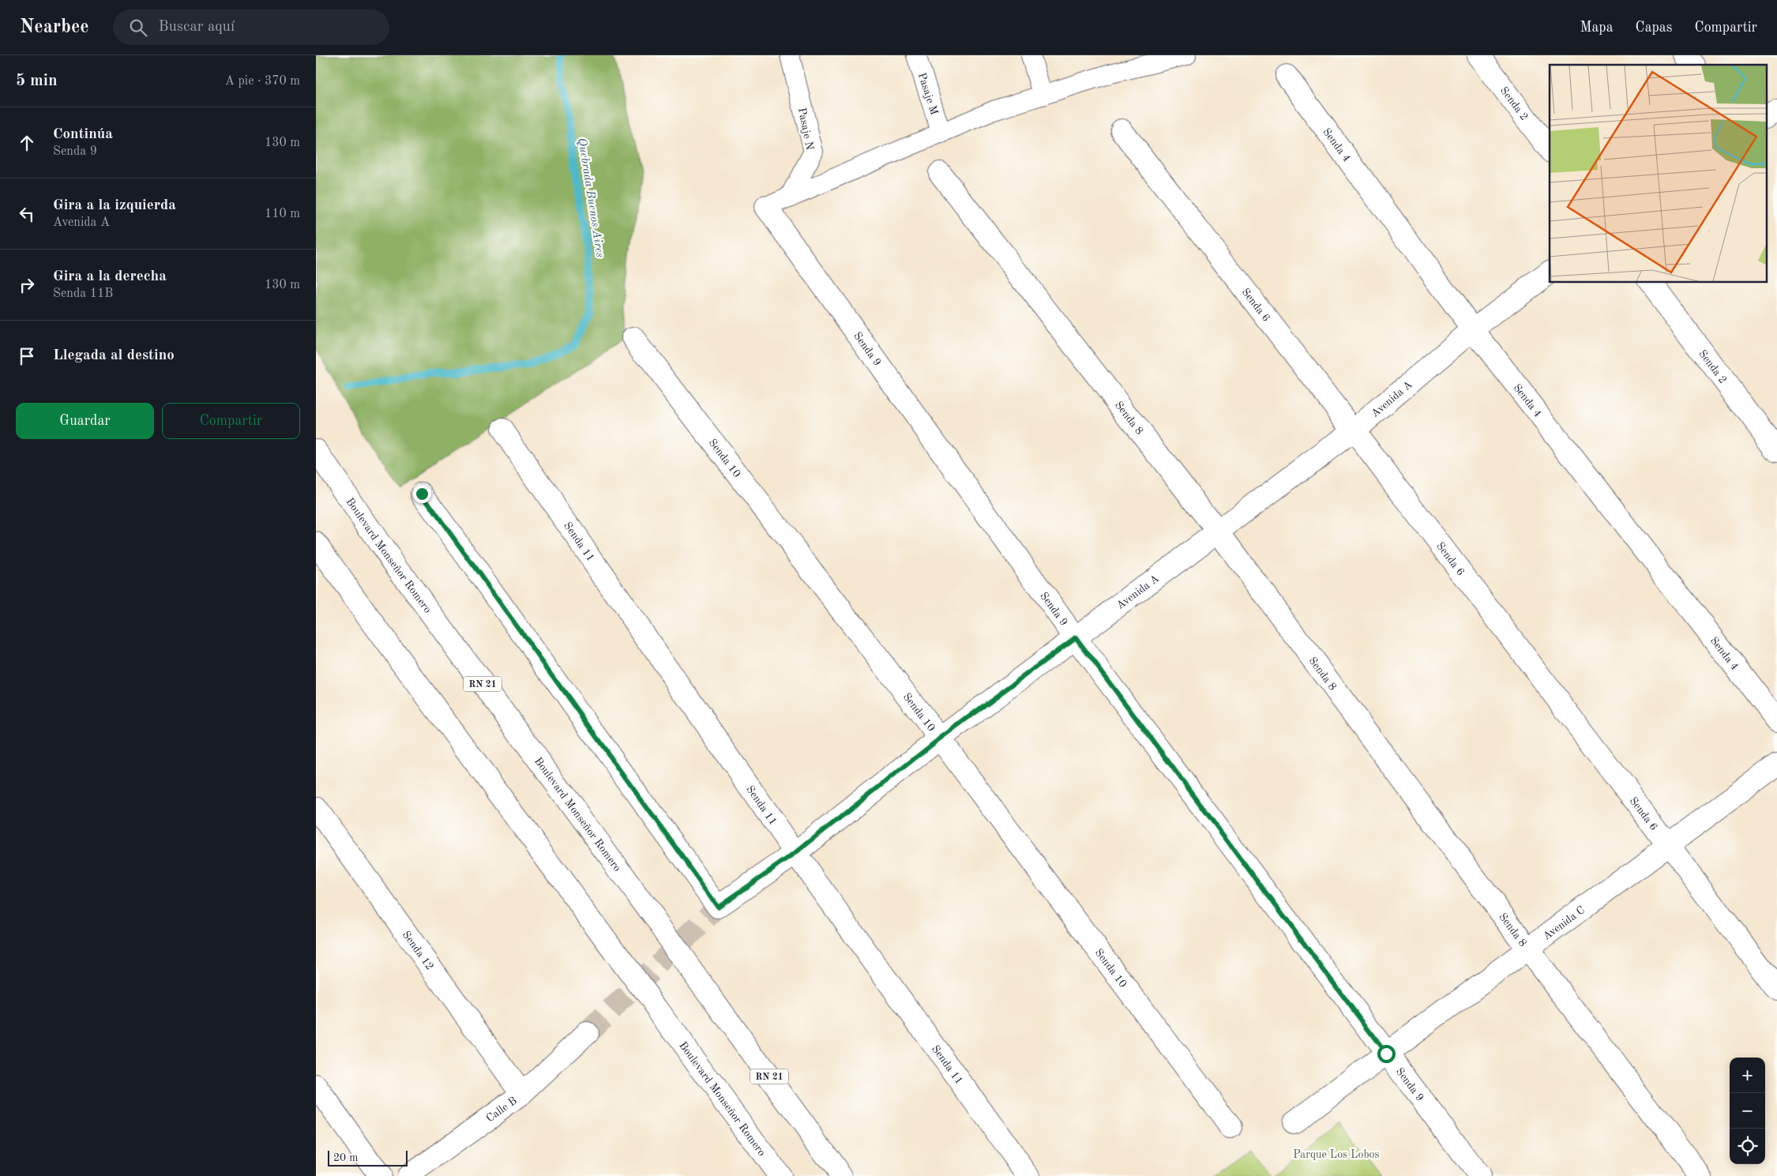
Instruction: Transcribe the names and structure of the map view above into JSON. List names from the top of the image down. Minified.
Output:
{"streets":{"main road":["Senda 2","Senda 4","Senda 6","Senda 9","Avenida A","Senda 8","Senda 10","Senda 11","Boulevard Monseñor Romero","RN 21","Avenida C","Senda 12","Calle B"],"street":["Pasaje M","Pasaje N"]},"crossings":[["Senda 4","Avenida A"],["Senda 6","Avenida A"],["Senda 6","Avenida C"],["Senda 9","Avenida A"],["Senda 9","Avenida C"],["Avenida A","Senda 8"],["Avenida A","Senda 10"],["Avenida A","Senda 11"],["Senda 8","Avenida C"],["Senda 12","Calle B"]],"water":["Quebrada Buenos Aires"],"parks":["Parque Los Lobos"],"scale_bar":"20 m","page":{"header":"Nearbee","search":"Buscar aquí","nav":["Mapa","Capas","Compartir"],"heading":["5 min","A pie · 370 m"],"list":[["Continúa","Senda 9","130 m"],["Gira a la izquierda","Avenida A","110 m"],["Gira a la derecha","Senda 11B","130 m"],"Llegada al destino"],"buttons":["Guardar","Compartir"],"map_buttons":["+","−"],"scale":"20 m"}}
